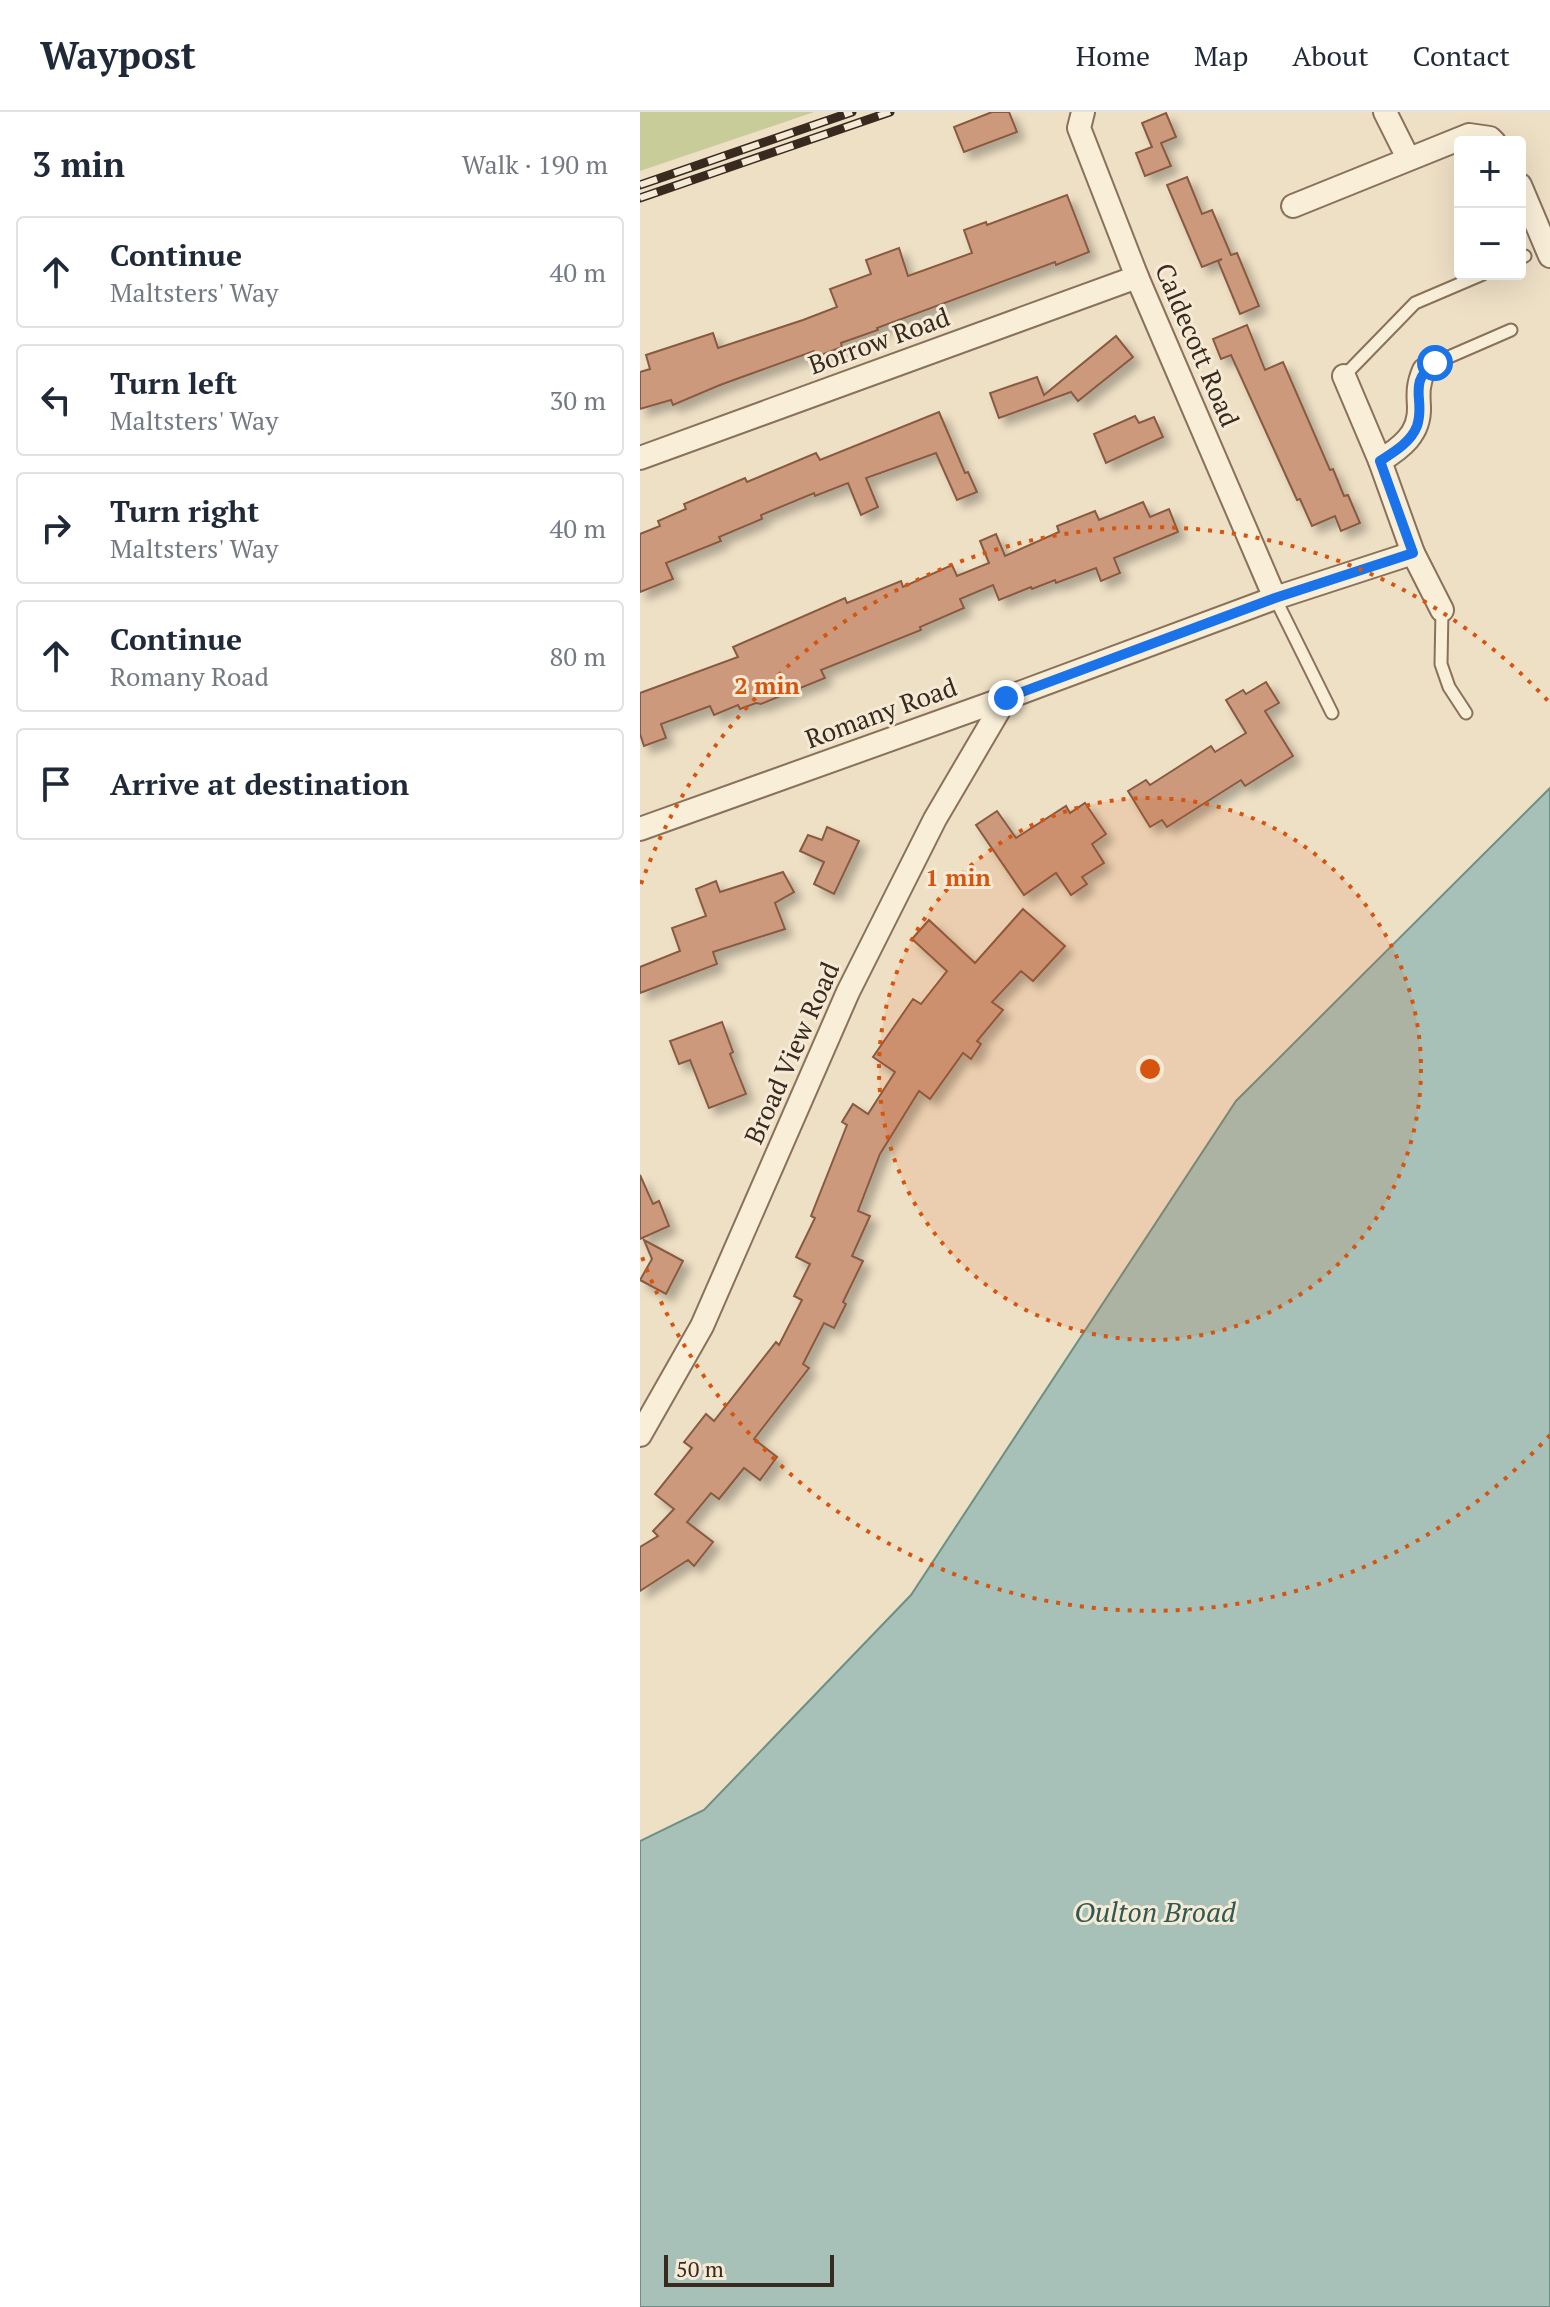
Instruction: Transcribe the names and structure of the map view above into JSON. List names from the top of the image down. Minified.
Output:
{"streets":{"street":["Borrow Road","Caldecott Road","Romany Road","Broad View Road"]},"crossings":[["Borrow Road","Caldecott Road"],["Caldecott Road","Romany Road"],["Romany Road","Broad View Road"]],"water":["Oulton Broad"],"scale_bar":"50 m","page":{"header":"Waypost","nav":["Home","Map","About","Contact"],"heading":["3 min","Walk · 190 m"],"map_buttons":["+","−"],"list":[["Continue","Maltsters' Way","40 m"],["Turn left","Maltsters' Way","30 m"],["Turn right","Maltsters' Way","40 m"],["Continue","Romany Road","80 m"],"Arrive at destination"],"scale":"50 m"},"rings":["2 min","1 min"]}
